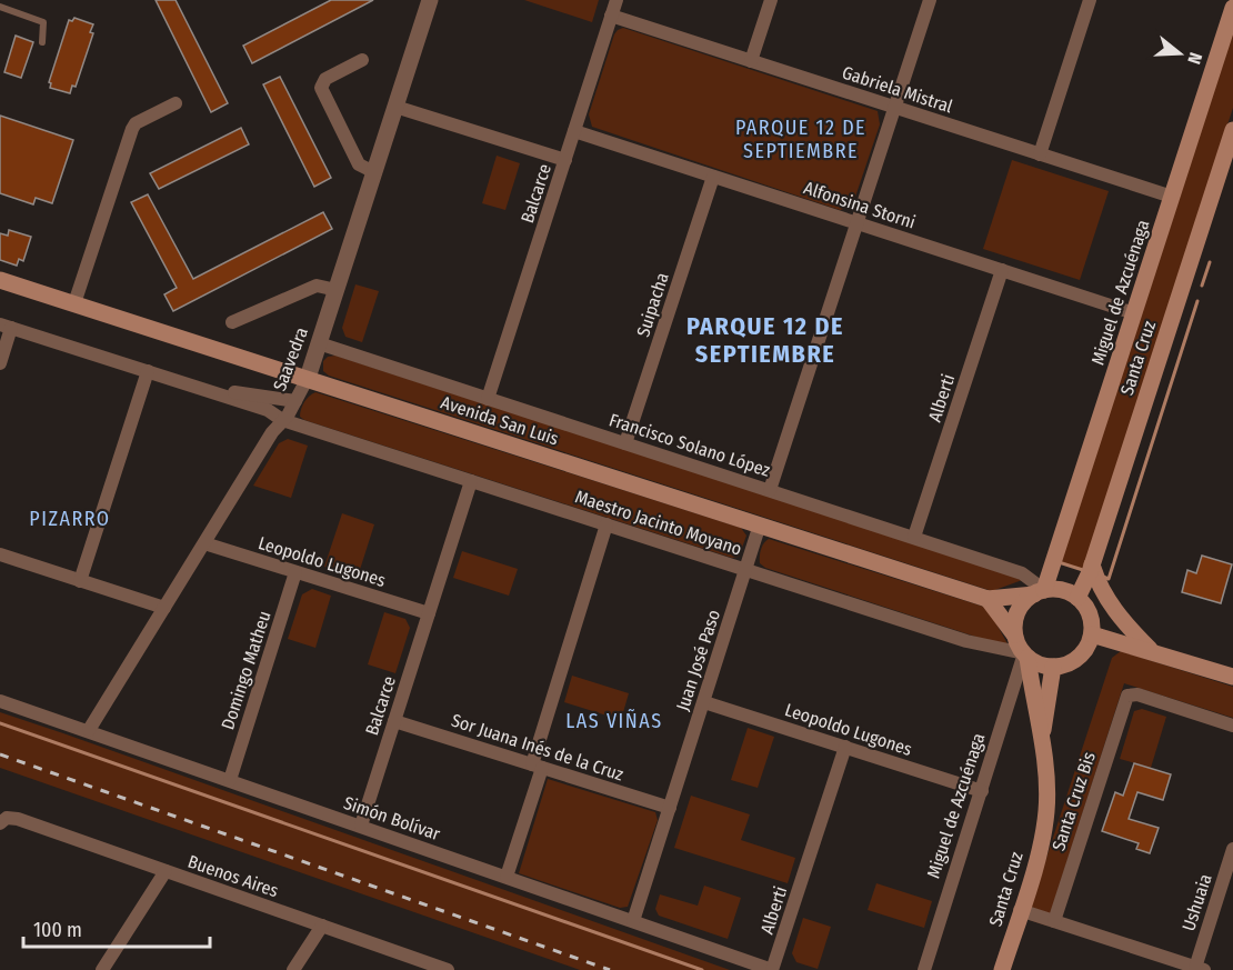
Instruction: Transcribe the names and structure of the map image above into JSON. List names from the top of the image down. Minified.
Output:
{"streets":{"main road":["Miguel de Azcuénaga","Santa Cruz","Avenida San Luis"],"street":["Gabriela Mistral","Balcarce","Alfonsina Storni","Suipacha","Saavedra","Alberti","Francisco Solano López","Maestro Jacinto Moyano","Leopoldo Lugones","Juan José Paso","Domingo Matheu","Sor Juana Inés de la Cruz","Santa Cruz Bis","Simón Bolívar","Buenos Aires","Ushuaia"]},"crossings":[["Gabriela Mistral","Balcarce"],["Gabriela Mistral","Miguel de Azcuénaga"],["Balcarce","Alfonsina Storni"],["Balcarce","Francisco Solano López"],["Balcarce","Maestro Jacinto Moyano"],["Balcarce","Leopoldo Lugones"],["Balcarce","Sor Juana Inés de la Cruz"],["Balcarce","Simón Bolívar"],["Alfonsina Storni","Miguel de Azcuénaga"],["Alfonsina Storni","Suipacha"],["Alfonsina Storni","Alberti"],["Miguel de Azcuénaga","Santa Cruz"],["Miguel de Azcuénaga","Avenida San Luis"],["Miguel de Azcuénaga","Francisco Solano López"],["Miguel de Azcuénaga","Maestro Jacinto Moyano"],["Miguel de Azcuénaga","Leopoldo Lugones"],["Suipacha","Francisco Solano López"],["Santa Cruz","Avenida San Luis"],["Santa Cruz","Francisco Solano López"],["Santa Cruz","Maestro Jacinto Moyano"],["Saavedra","Avenida San Luis"],["Saavedra","Francisco Solano López"],["Saavedra","Maestro Jacinto Moyano"],["Saavedra","Leopoldo Lugones"],["Saavedra","Simón Bolívar"],["Alberti","Francisco Solano López"],["Alberti","Leopoldo Lugones"],["Alberti","Simón Bolívar"],["Avenida San Luis","Francisco Solano López"],["Avenida San Luis","Maestro Jacinto Moyano"],["Avenida San Luis","Juan José Paso"],["Francisco Solano López","Maestro Jacinto Moyano"],["Maestro Jacinto Moyano","Juan José Paso"],["Leopoldo Lugones","Juan José Paso"],["Leopoldo Lugones","Domingo Matheu"],["Juan José Paso","Sor Juana Inés de la Cruz"],["Juan José Paso","Simón Bolívar"],["Domingo Matheu","Simón Bolívar"]],"districts":["PARQUE 12 DE SEPTIEMBRE","PARQUE 12 DE SEPTIEMBRE","PIZARRO","LAS VIÑAS"],"scale_bar":"100 m","north":"right"}
